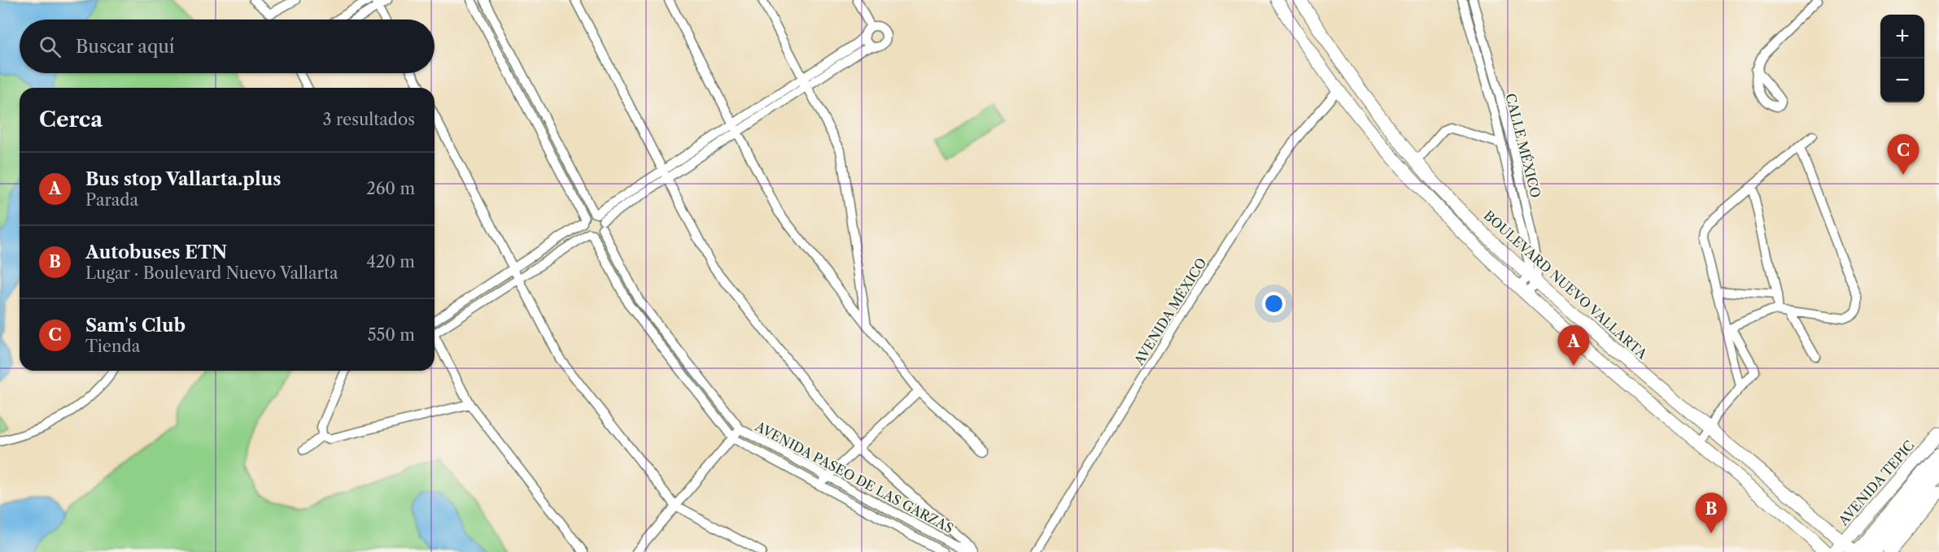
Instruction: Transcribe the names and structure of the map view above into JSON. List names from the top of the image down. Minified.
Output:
{"streets":{"main road":["BOULEVARD NUEVO VALLARTA","AVENIDA TEPIC"],"street":["CALLE MÉXICO","AVENIDA MÉXICO","AVENIDA PASEO DE LAS GARZAS"]},"crossings":[["CALLE MÉXICO","BOULEVARD NUEVO VALLARTA"],["BOULEVARD NUEVO VALLARTA","AVENIDA TEPIC"]],"page":{"map_buttons":["+","−"],"search":"Buscar aquí","heading":["Cerca","3 resultados"],"pins":["C","A","B"],"list":[{"mark":"A","name":"Bus stop Vallarta.plus","note":"Parada","value":"260 m"},{"mark":"B","name":"Autobuses ETN","note":"Lugar · Boulevard Nuevo Vallarta","value":"420 m"},{"mark":"C","name":"Sam's Club","note":"Tienda","value":"550 m"}]}}
